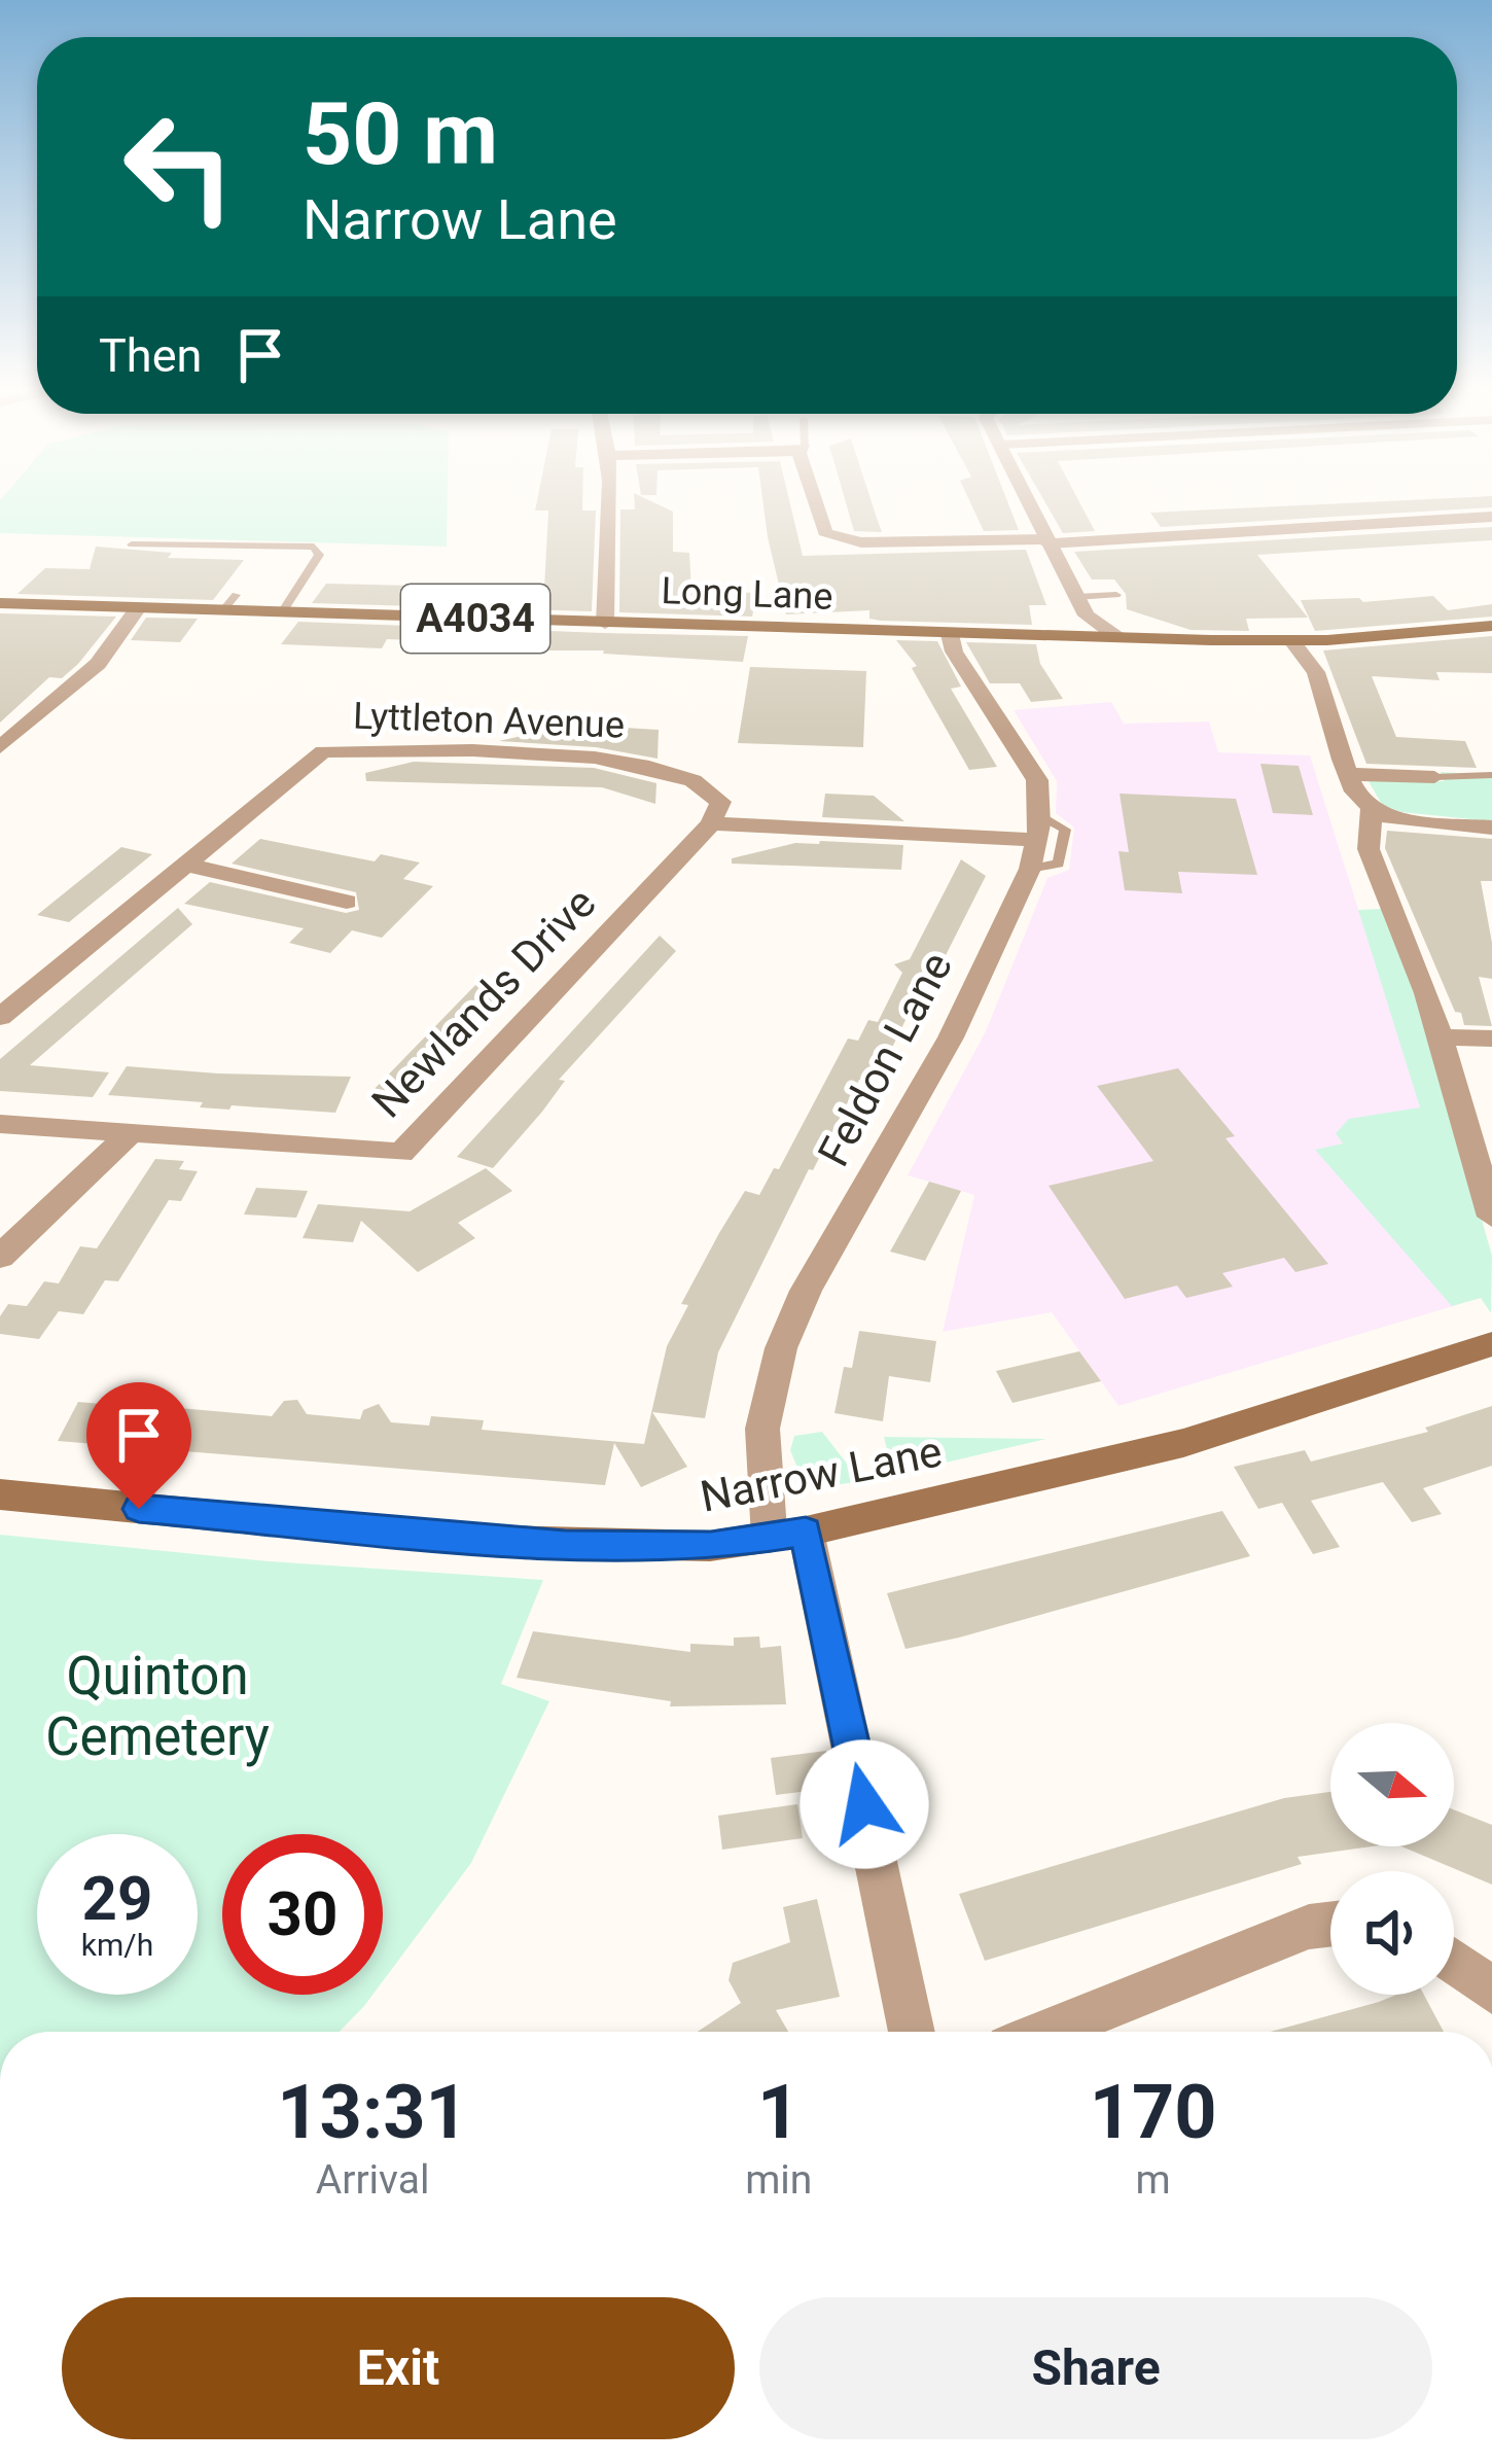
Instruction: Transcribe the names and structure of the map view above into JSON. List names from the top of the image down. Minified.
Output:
{"streets":{"main road":["Long Lane","A4034","Narrow Lane"],"street":["Lyttleton Avenue","Newlands Drive","Feldon Lane"]},"crossings":[["Lyttleton Avenue","Newlands Drive"],["Feldon Lane","Narrow Lane"]],"parks":["Quinton Cemetery"],"north":"right","page":{"turn":["50 m","Narrow Lane"],"then":"Then","speed":"29 km/h","limit":"30","eta":["13:31","Arrival","1","min","170","m"],"buttons":["Exit","Share"]}}
